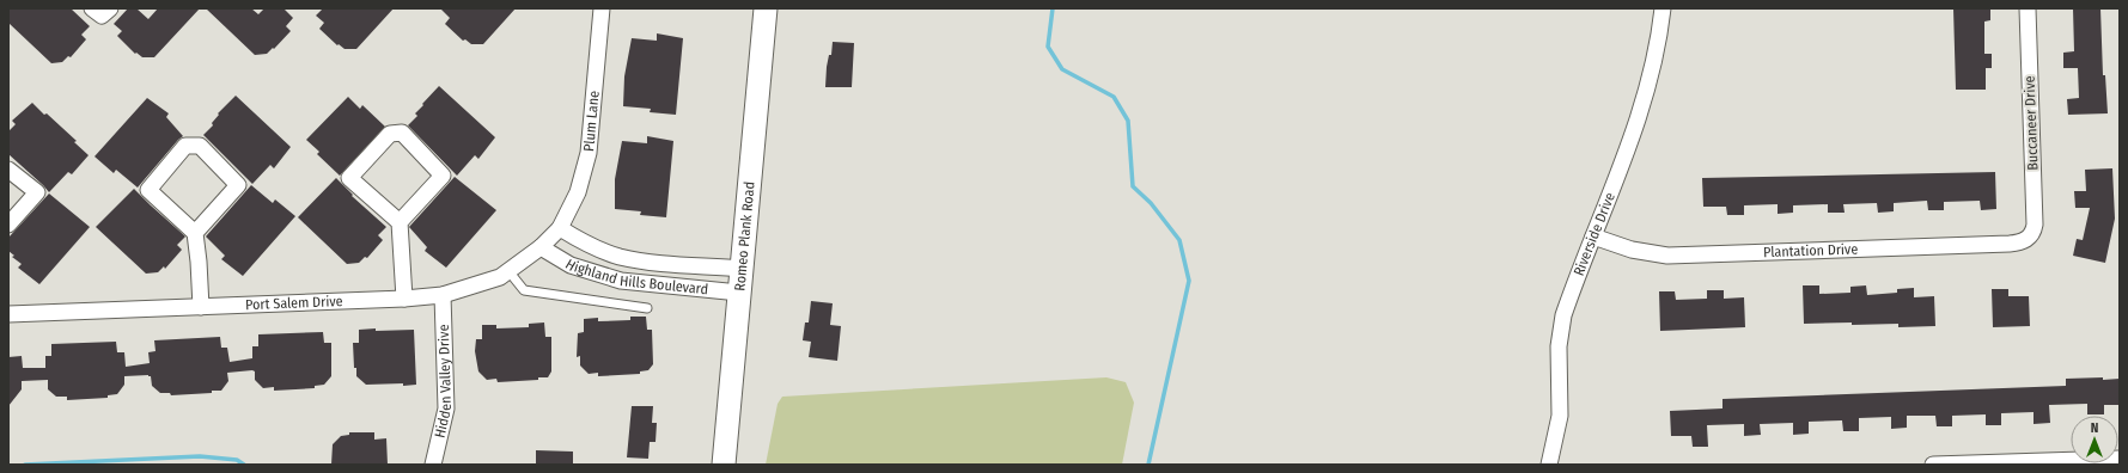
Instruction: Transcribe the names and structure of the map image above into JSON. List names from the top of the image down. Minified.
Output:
{"streets":{"main road":["Romeo Plank Road"],"street":["Plum Lane","Buccaneer Drive","Riverside Drive","Plantation Drive","Highland Hills Boulevard","Port Salem Drive","Hidden Valley Drive"]},"crossings":[["Plum Lane","Highland Hills Boulevard"],["Plum Lane","Port Salem Drive"],["Buccaneer Drive","Plantation Drive"],["Riverside Drive","Plantation Drive"],["Romeo Plank Road","Highland Hills Boulevard"],["Highland Hills Boulevard","Port Salem Drive"],["Port Salem Drive","Hidden Valley Drive"]],"north":"top"}
